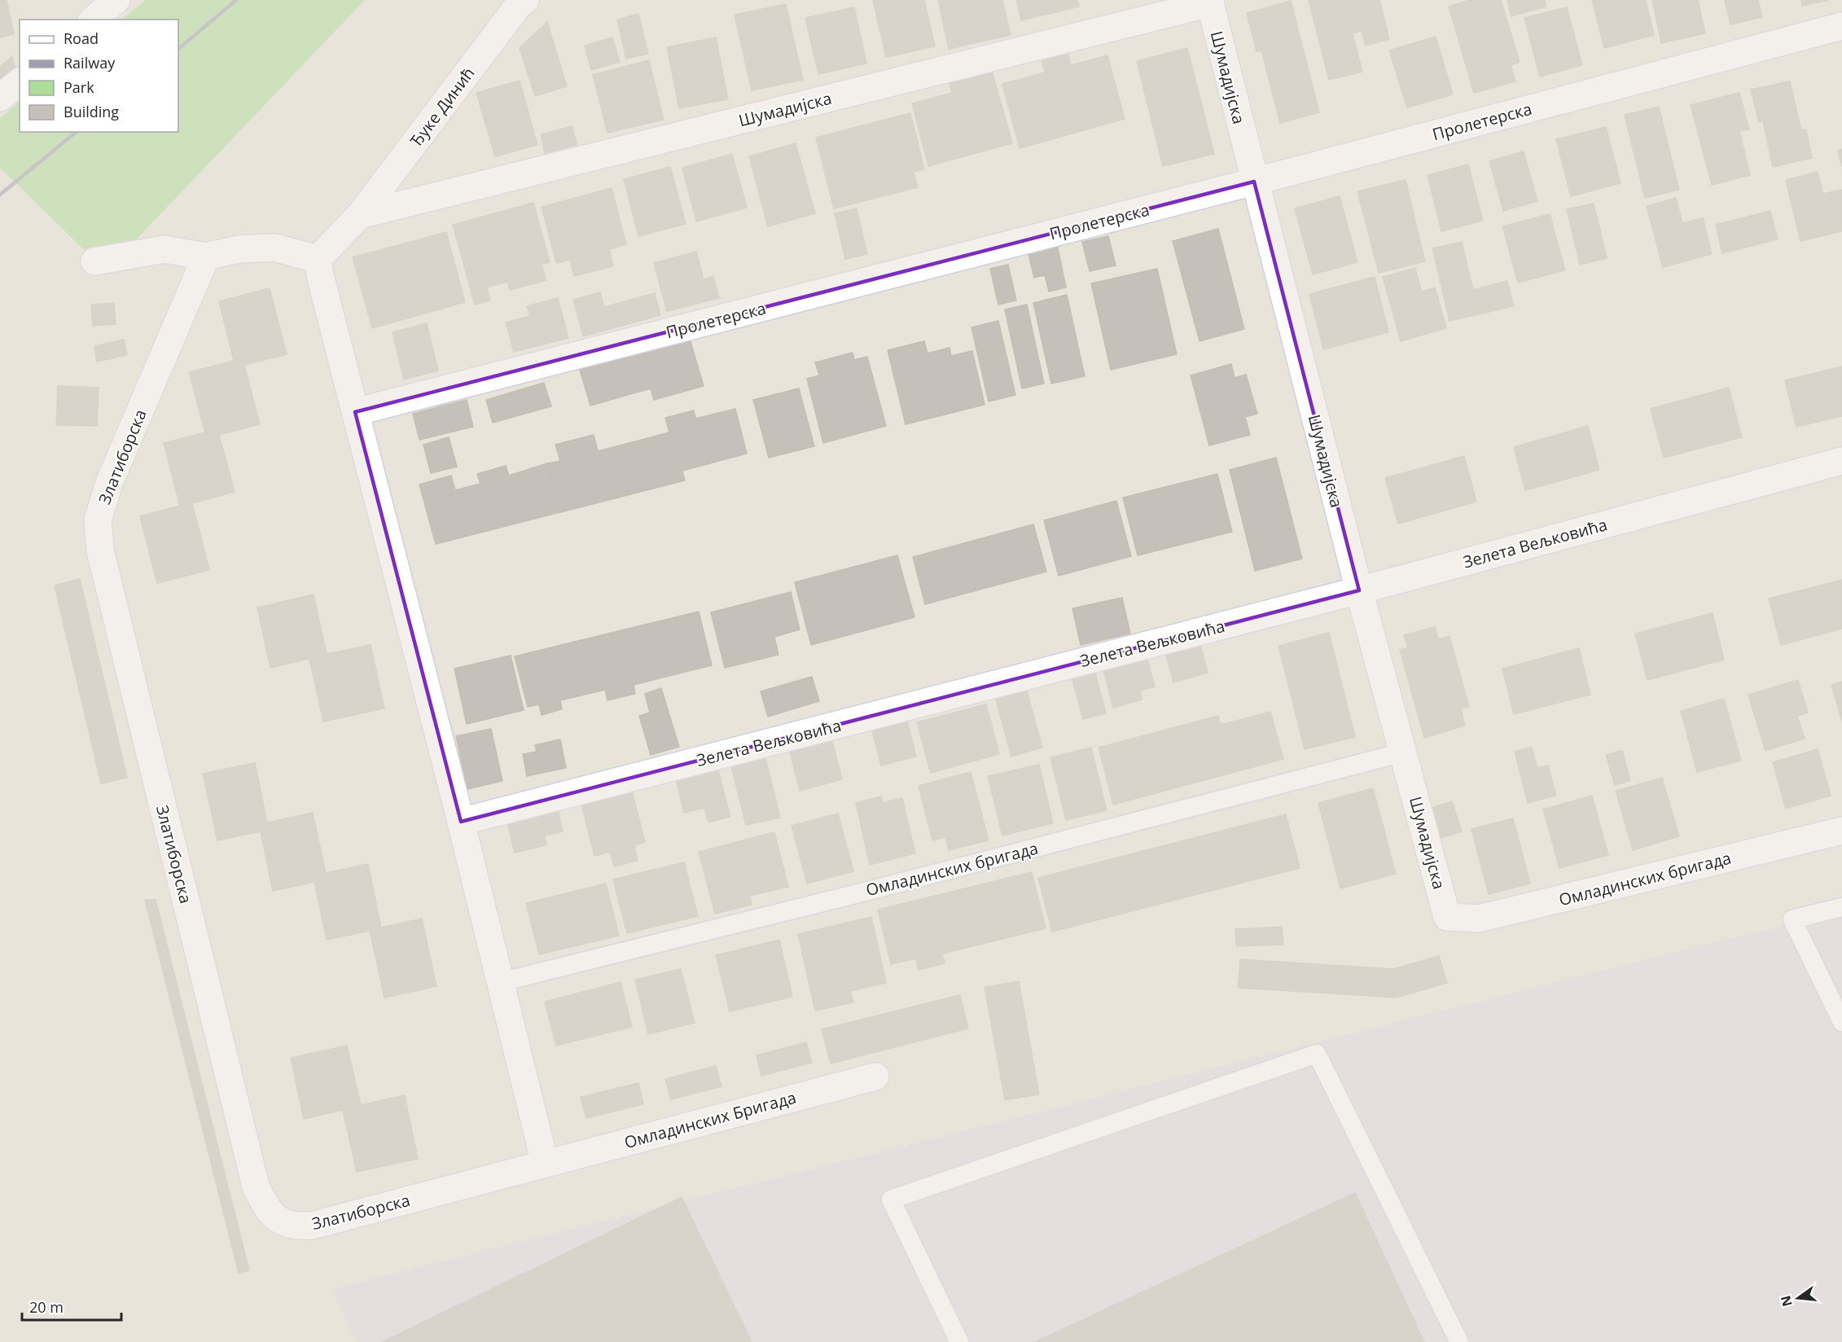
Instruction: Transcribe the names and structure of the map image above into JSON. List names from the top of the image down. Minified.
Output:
{"streets":{"street":["Шумадијска","Ђуке Динић","Пролетерска","Златиборска","Зелета Вељковића","Омладинских бригада","Омладинских Бригада"]},"crossings":[["Шумадијска","Ђуке Динић"],["Шумадијска","Пролетерска"],["Шумадијска","Зелета Вељковића"],["Шумадијска","Омладинских бригада"],["Златиборска","Омладинских Бригада"]],"legend":["Road","Railway","Park","Building"],"scale_bar":"20 m","north":"left"}
